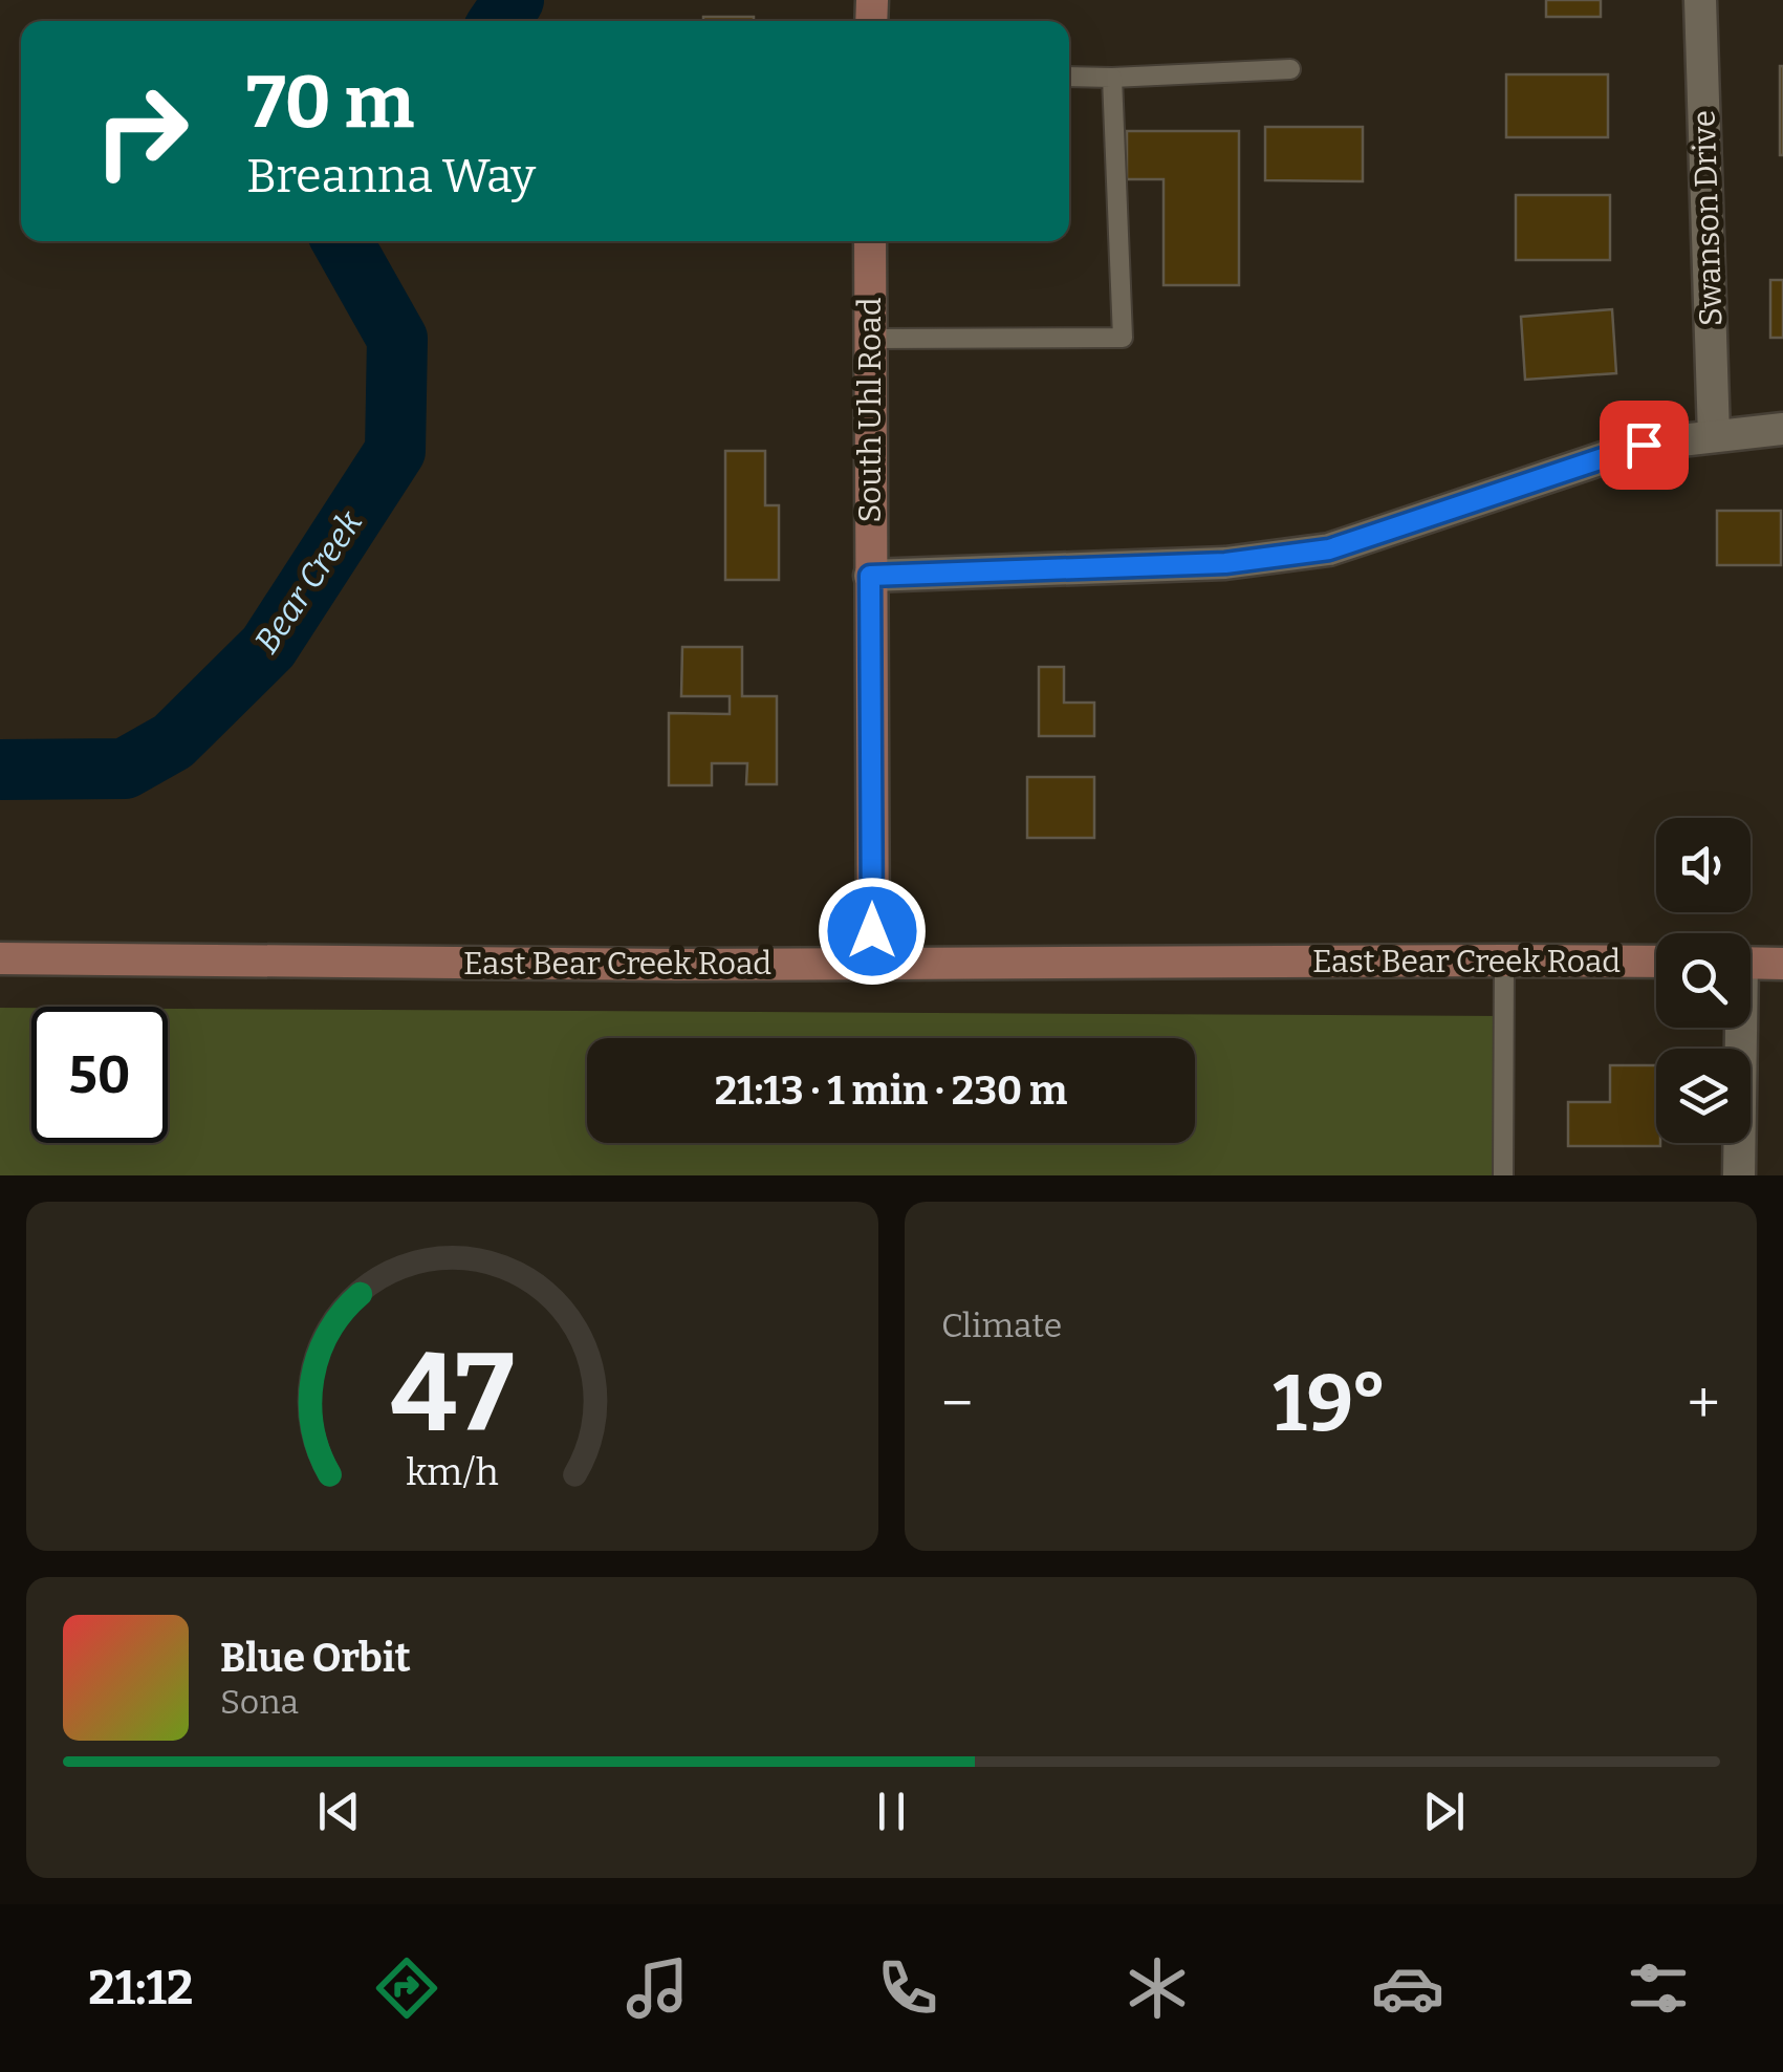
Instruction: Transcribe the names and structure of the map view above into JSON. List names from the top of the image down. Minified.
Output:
{"streets":{"main road":["South Uhl Road","East Bear Creek Road"],"street":["Swanson Drive"]},"crossings":[["South Uhl Road","East Bear Creek Road"]],"water":["Bear Creek"],"page":{"turn":["70 m","Breanna Way"],"limit":"50","trip":"21:13 · 1 min · 230 m","tile":"Climate","heat":["−","19°","+"],"song":["Blue Orbit","Sona"],"tabs":"21:12","gauge":["47","km/h"]}}
